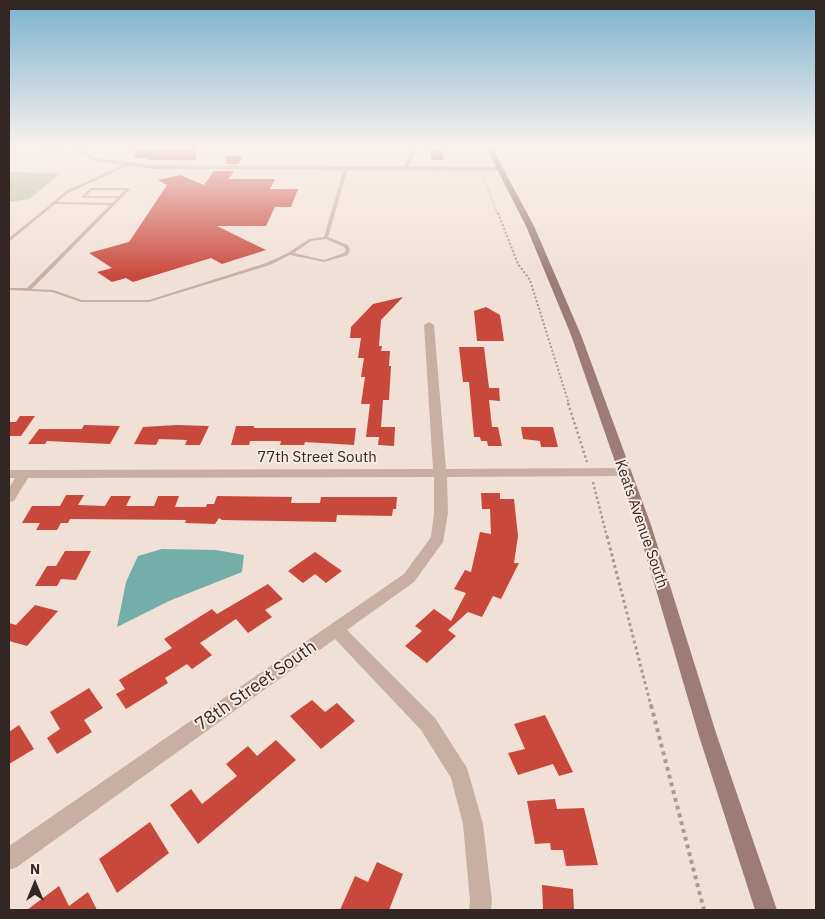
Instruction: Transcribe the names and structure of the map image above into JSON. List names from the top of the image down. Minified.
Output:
{"streets":{"main road":["Keats Avenue South"],"street":["77th Street South","78th Street South"]},"crossings":[["77th Street South","Keats Avenue South"],["77th Street South","78th Street South"]],"north":"top"}
